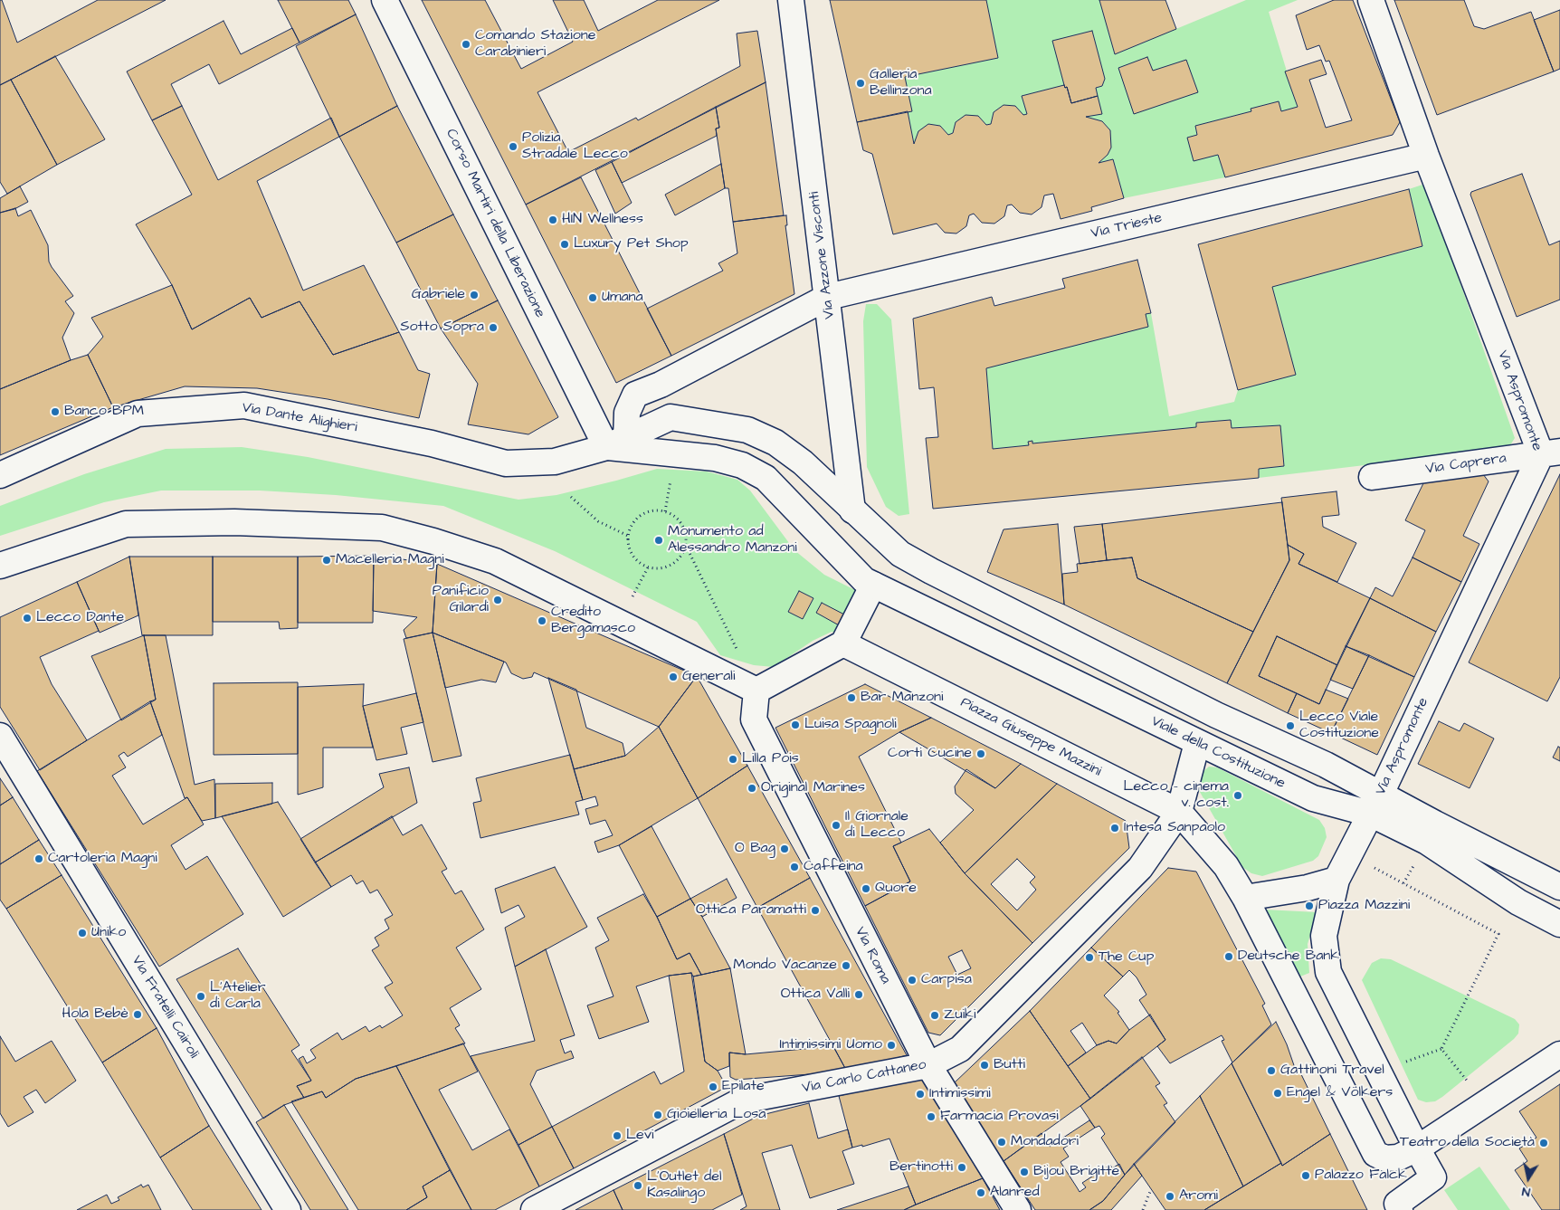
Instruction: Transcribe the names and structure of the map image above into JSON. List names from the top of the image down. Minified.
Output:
{"streets":{"street":["Corso Martiri della Liberazione","Via Trieste","Via Azzone Visconti","Via Aspromonte","Via Dante Alighieri","Via Caprera","Piazza Giuseppe Mazzini","Viale della Costituzione","Via Roma","Via Fratelli Cairoli","Via Carlo Cattaneo"]},"crossings":[["Corso Martiri della Liberazione","Via Trieste"],["Corso Martiri della Liberazione","Via Dante Alighieri"],["Corso Martiri della Liberazione","Viale della Costituzione"],["Via Trieste","Via Azzone Visconti"],["Via Trieste","Via Aspromonte"],["Via Trieste","Via Dante Alighieri"],["Via Trieste","Viale della Costituzione"],["Via Azzone Visconti","Viale della Costituzione"],["Via Aspromonte","Via Caprera"],["Via Aspromonte","Viale della Costituzione"],["Via Dante Alighieri","Viale della Costituzione"],["Piazza Giuseppe Mazzini","Via Carlo Cattaneo"],["Viale della Costituzione","Via Carlo Cattaneo"],["Via Roma","Via Carlo Cattaneo"]],"places":["Comando Stazione Carabinieri","Galleria Bellinzona","Polizia Stradale Lecco","HIN Wellness","Luxury Pet Shop","Gabriele","Umana","Sotto Sopra","Banco BPM","Monumento ad Alessandro Manzoni","Macelleria Magni","Panificio Gilardi","Lecco Dante","Credito Bergamasco","Generali","Bar Manzoni","Luisa Spagnoli","Lecco Viale Costituzione","Corti Cucine","Lilla Pois","Original Marines","Lecco - cinema v. cost.","Il Giornale di Lecco","Intesa Sanpaolo","O Bag","Cartoleria Magni","Caffeina","Quore","Piazza Mazzini","Ottica Paramatti","Uniko","Deutsche Bank","The Cup","Mondo Vacanze","Carpisa","Ottica Valli","L'Atelier di Carla","Hola Bebè","Zuiki","Intimissimi Uomo","Butti","Gattinoni Travel","Epilate","Engel & Völkers","Intimissimi","Gioielleria Losa","Farmacia Provasi","Levi","Mondadori","Teatro della Società","Bertinotti","Bijou Brigitte","Palazzo Falck","L'Outlet del Kasalingo","Alanred","Aromi"],"north":"bottom"}
